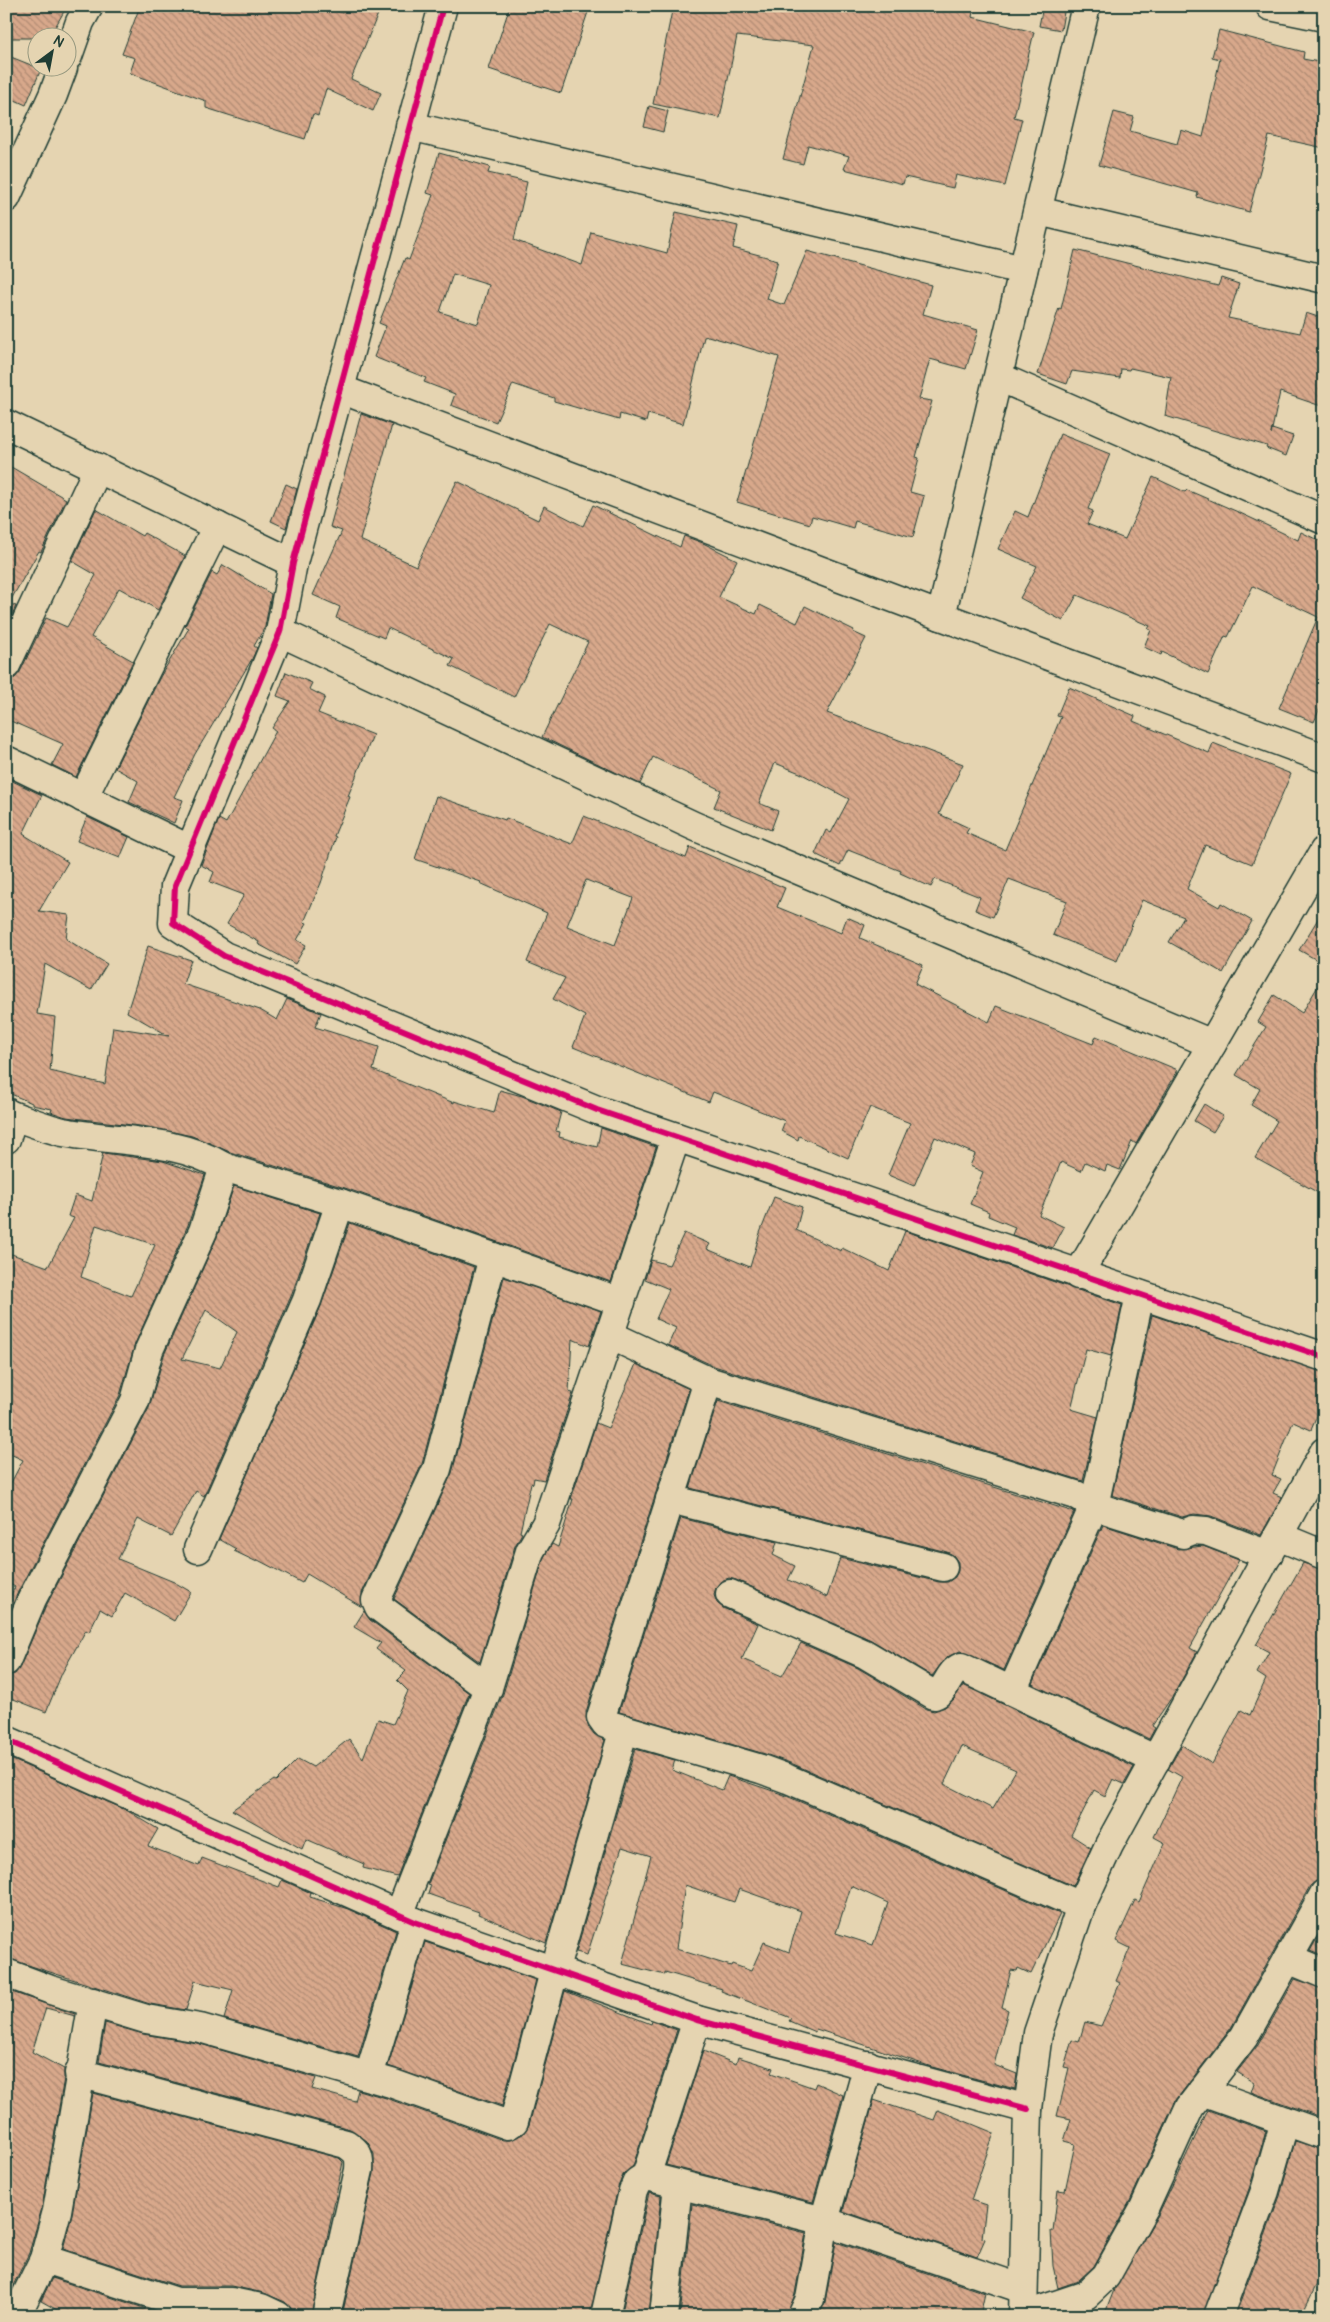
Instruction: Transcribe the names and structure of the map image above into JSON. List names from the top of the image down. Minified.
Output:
{"north":"top right"}
